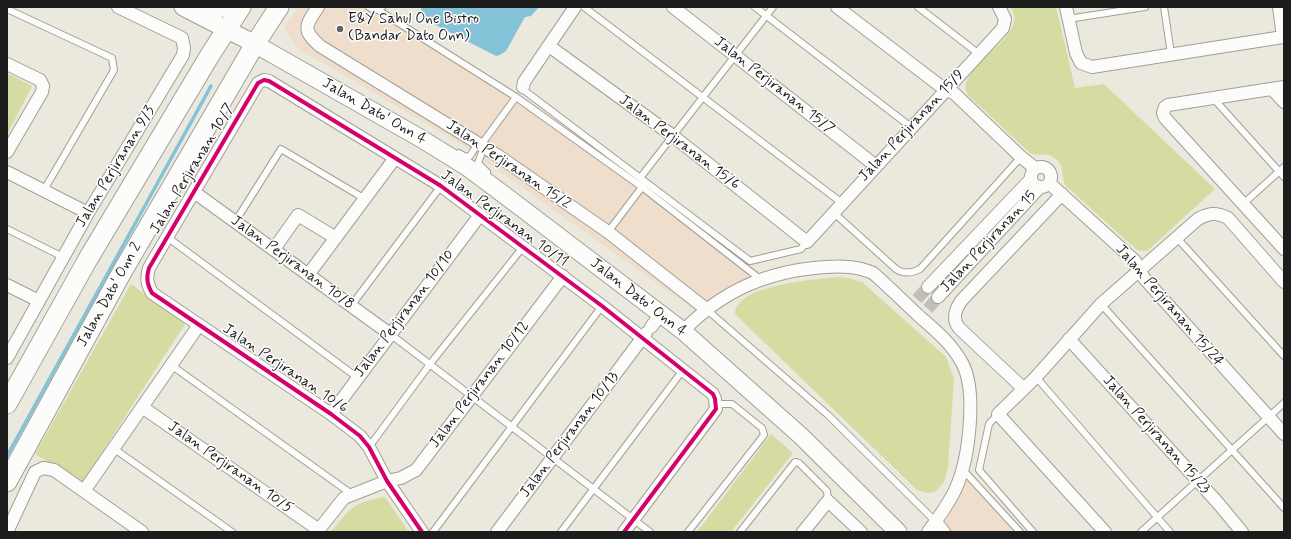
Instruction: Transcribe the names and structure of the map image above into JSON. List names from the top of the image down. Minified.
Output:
{"streets":{"main road":["Jalan Dato' Onn 4","Jalan Dato' Onn 2"],"street":["Jalan Perjiranan 15/7","Jalan Perjiranan 15/9","Jalan Perjiranan 15/6","Jalan Perjiranan 15/2","Jalan Perjiranan 9/3","Jalan Perjiranan 10/7","Jalan Perjiranan 10/11","Jalan Perjiranan 15","Jalan Perjiranan 10/8","Jalan Perjiranan 15/24","Jalan Perjiranan 10/10","Jalan Perjiranan 10/6","Jalan Perjiranan 10/12","Jalan Perjiranan 10/13","Jalan Perjiranan 15/23","Jalan Perjiranan 10/5"]},"crossings":[["Jalan Perjiranan 15/7","Jalan Perjiranan 15/9"],["Jalan Dato' Onn 4","Jalan Perjiranan 10/11"],["Jalan Dato' Onn 4","Jalan Dato' Onn 2"],["Jalan Dato' Onn 4","Jalan Perjiranan 10/13"],["Jalan Perjiranan 15/9","Jalan Perjiranan 15/6"],["Jalan Perjiranan 15/9","Jalan Perjiranan 15/24"],["Jalan Perjiranan 10/7","Jalan Perjiranan 10/11"],["Jalan Perjiranan 10/7","Jalan Perjiranan 10/8"],["Jalan Perjiranan 10/7","Jalan Perjiranan 10/6"],["Jalan Perjiranan 10/11","Jalan Perjiranan 10/10"],["Jalan Perjiranan 10/11","Jalan Perjiranan 10/12"],["Jalan Perjiranan 10/11","Jalan Perjiranan 10/13"],["Jalan Perjiranan 15","Jalan Perjiranan 15/24"],["Jalan Perjiranan 10/8","Jalan Perjiranan 10/10"],["Jalan Perjiranan 10/10","Jalan Perjiranan 10/6"],["Jalan Perjiranan 10/6","Jalan Perjiranan 10/12"],["Jalan Perjiranan 10/12","Jalan Perjiranan 10/5"]],"places":["E&Y Sahul One Bistro (Bandar Dato Onn)"]}
